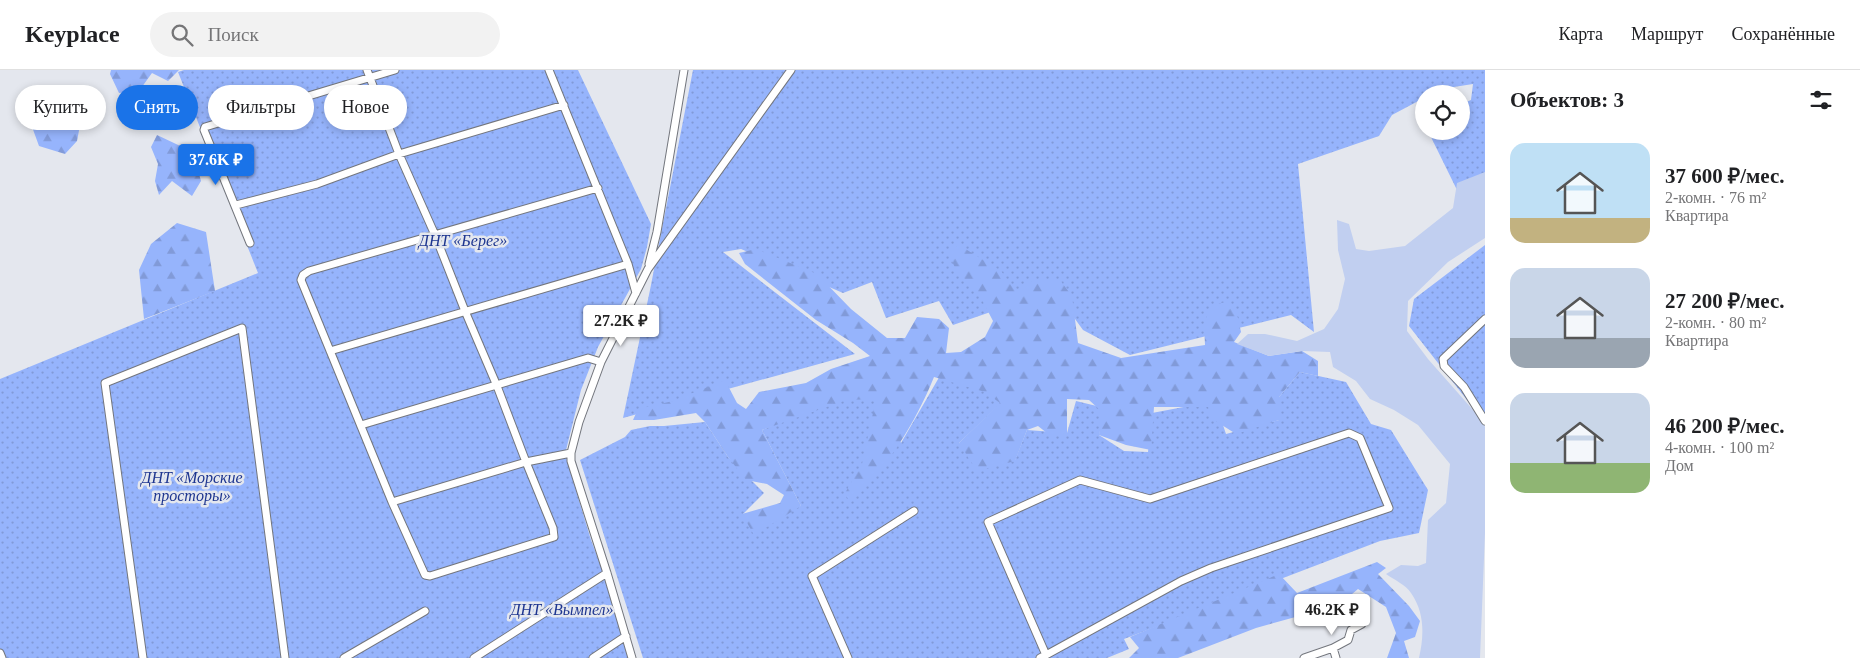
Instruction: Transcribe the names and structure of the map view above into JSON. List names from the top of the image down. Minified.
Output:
{"parks":["ДНТ «Берег»","ДНТ «Морские просторы»","ДНТ «Вымпел»"],"page":{"header":"Keyplace","search":"Поиск","nav":["Карта","Маршрут","Сохранённые"],"heading":"Объектов: 3","chip":["Купить","Снять","Фильтры","Новое"],"list":[{"name":"37 600 ₽/мес.","note":"2-комн. · 76 m² · Квартира"},{"name":"27 200 ₽/мес.","note":"2-комн. · 80 m² · Квартира"},{"name":"46 200 ₽/мес.","note":"4-комн. · 100 m² · Дом"}],"price":["37.6K ₽","27.2K ₽","46.2K ₽"]}}
